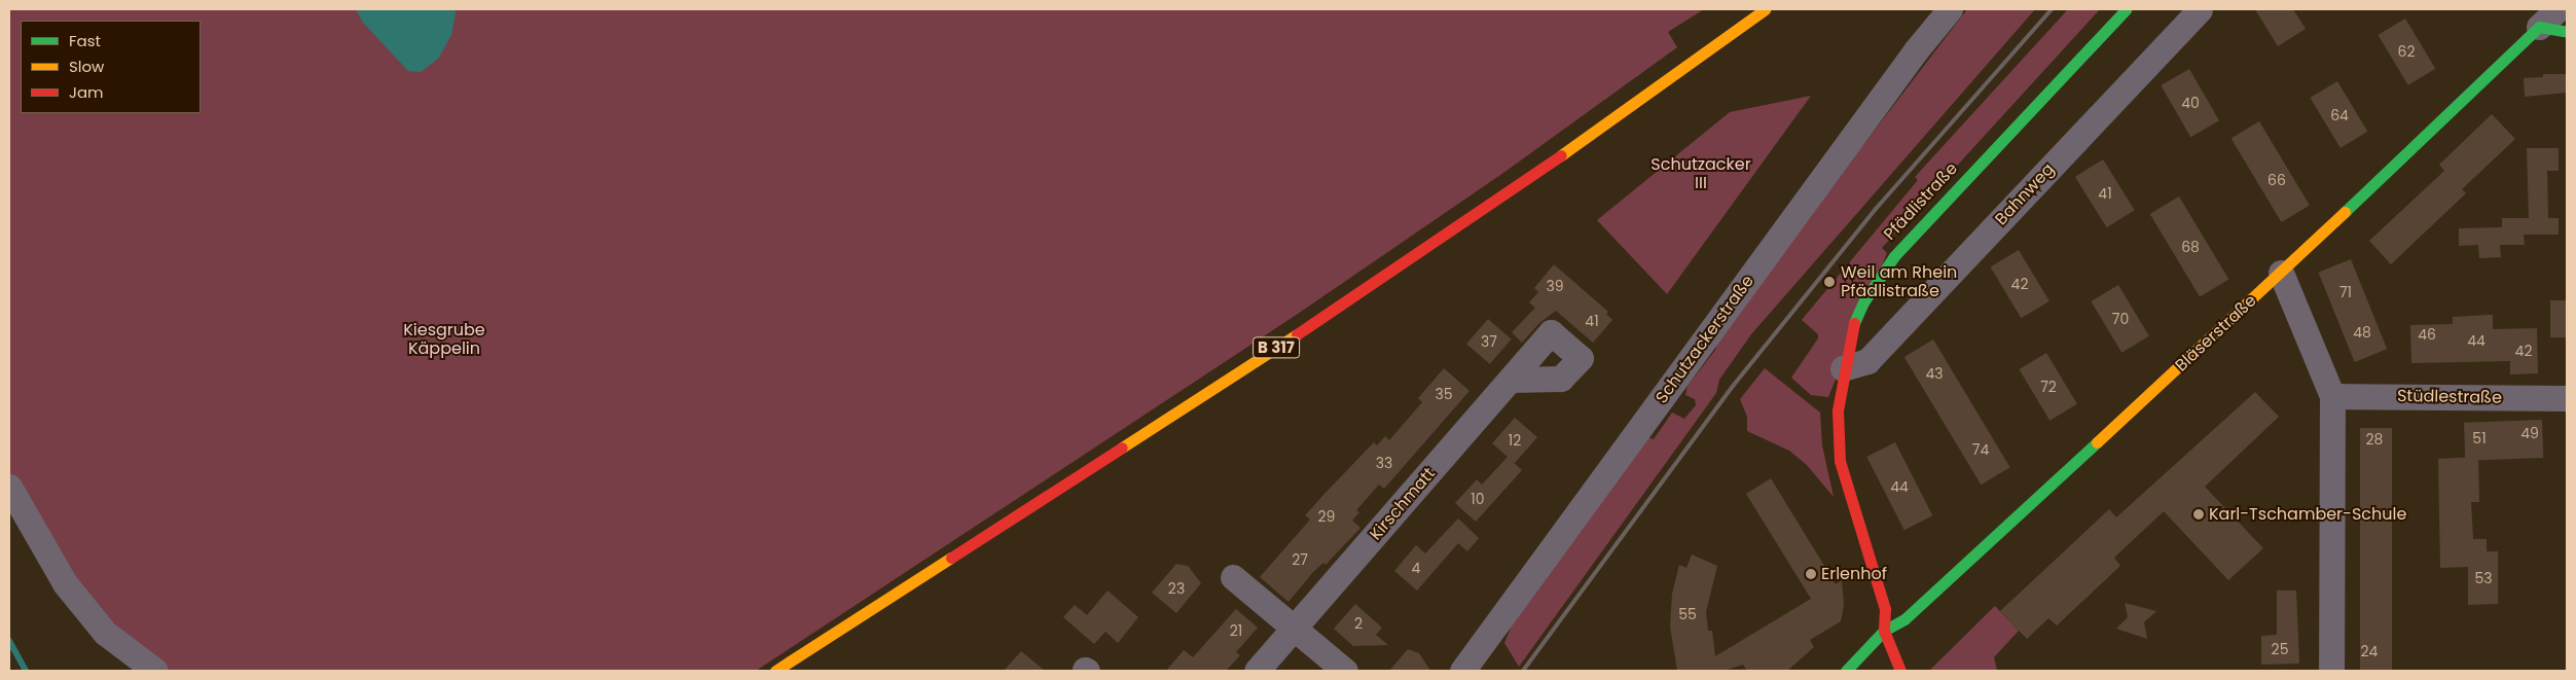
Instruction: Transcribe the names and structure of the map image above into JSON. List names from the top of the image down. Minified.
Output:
{"streets":{"street":["Bahnweg","Pfädlistraße","Bläserstraße","Schutzackerstraße","B 317","Stüdlestraße","Kirschmatt"]},"crossings":[["Bahnweg","Pfädlistraße"],["Pfädlistraße","Bläserstraße"]],"parks":["Schutzacker III","Kiesgrube Käppelin"],"places":["Weil am Rhein Pfädlistraße","Karl-Tschamber-Schule","Erlenhof"],"house_numbers":["62","40","64","66","41","68","42","39","71","70","41","48","46","44","37","42","43","72","35","49","51","28","12","74","33","44","10","29","27","4","53","23","55","2","21","25","24"],"legend":["Fast","Slow","Jam"]}
